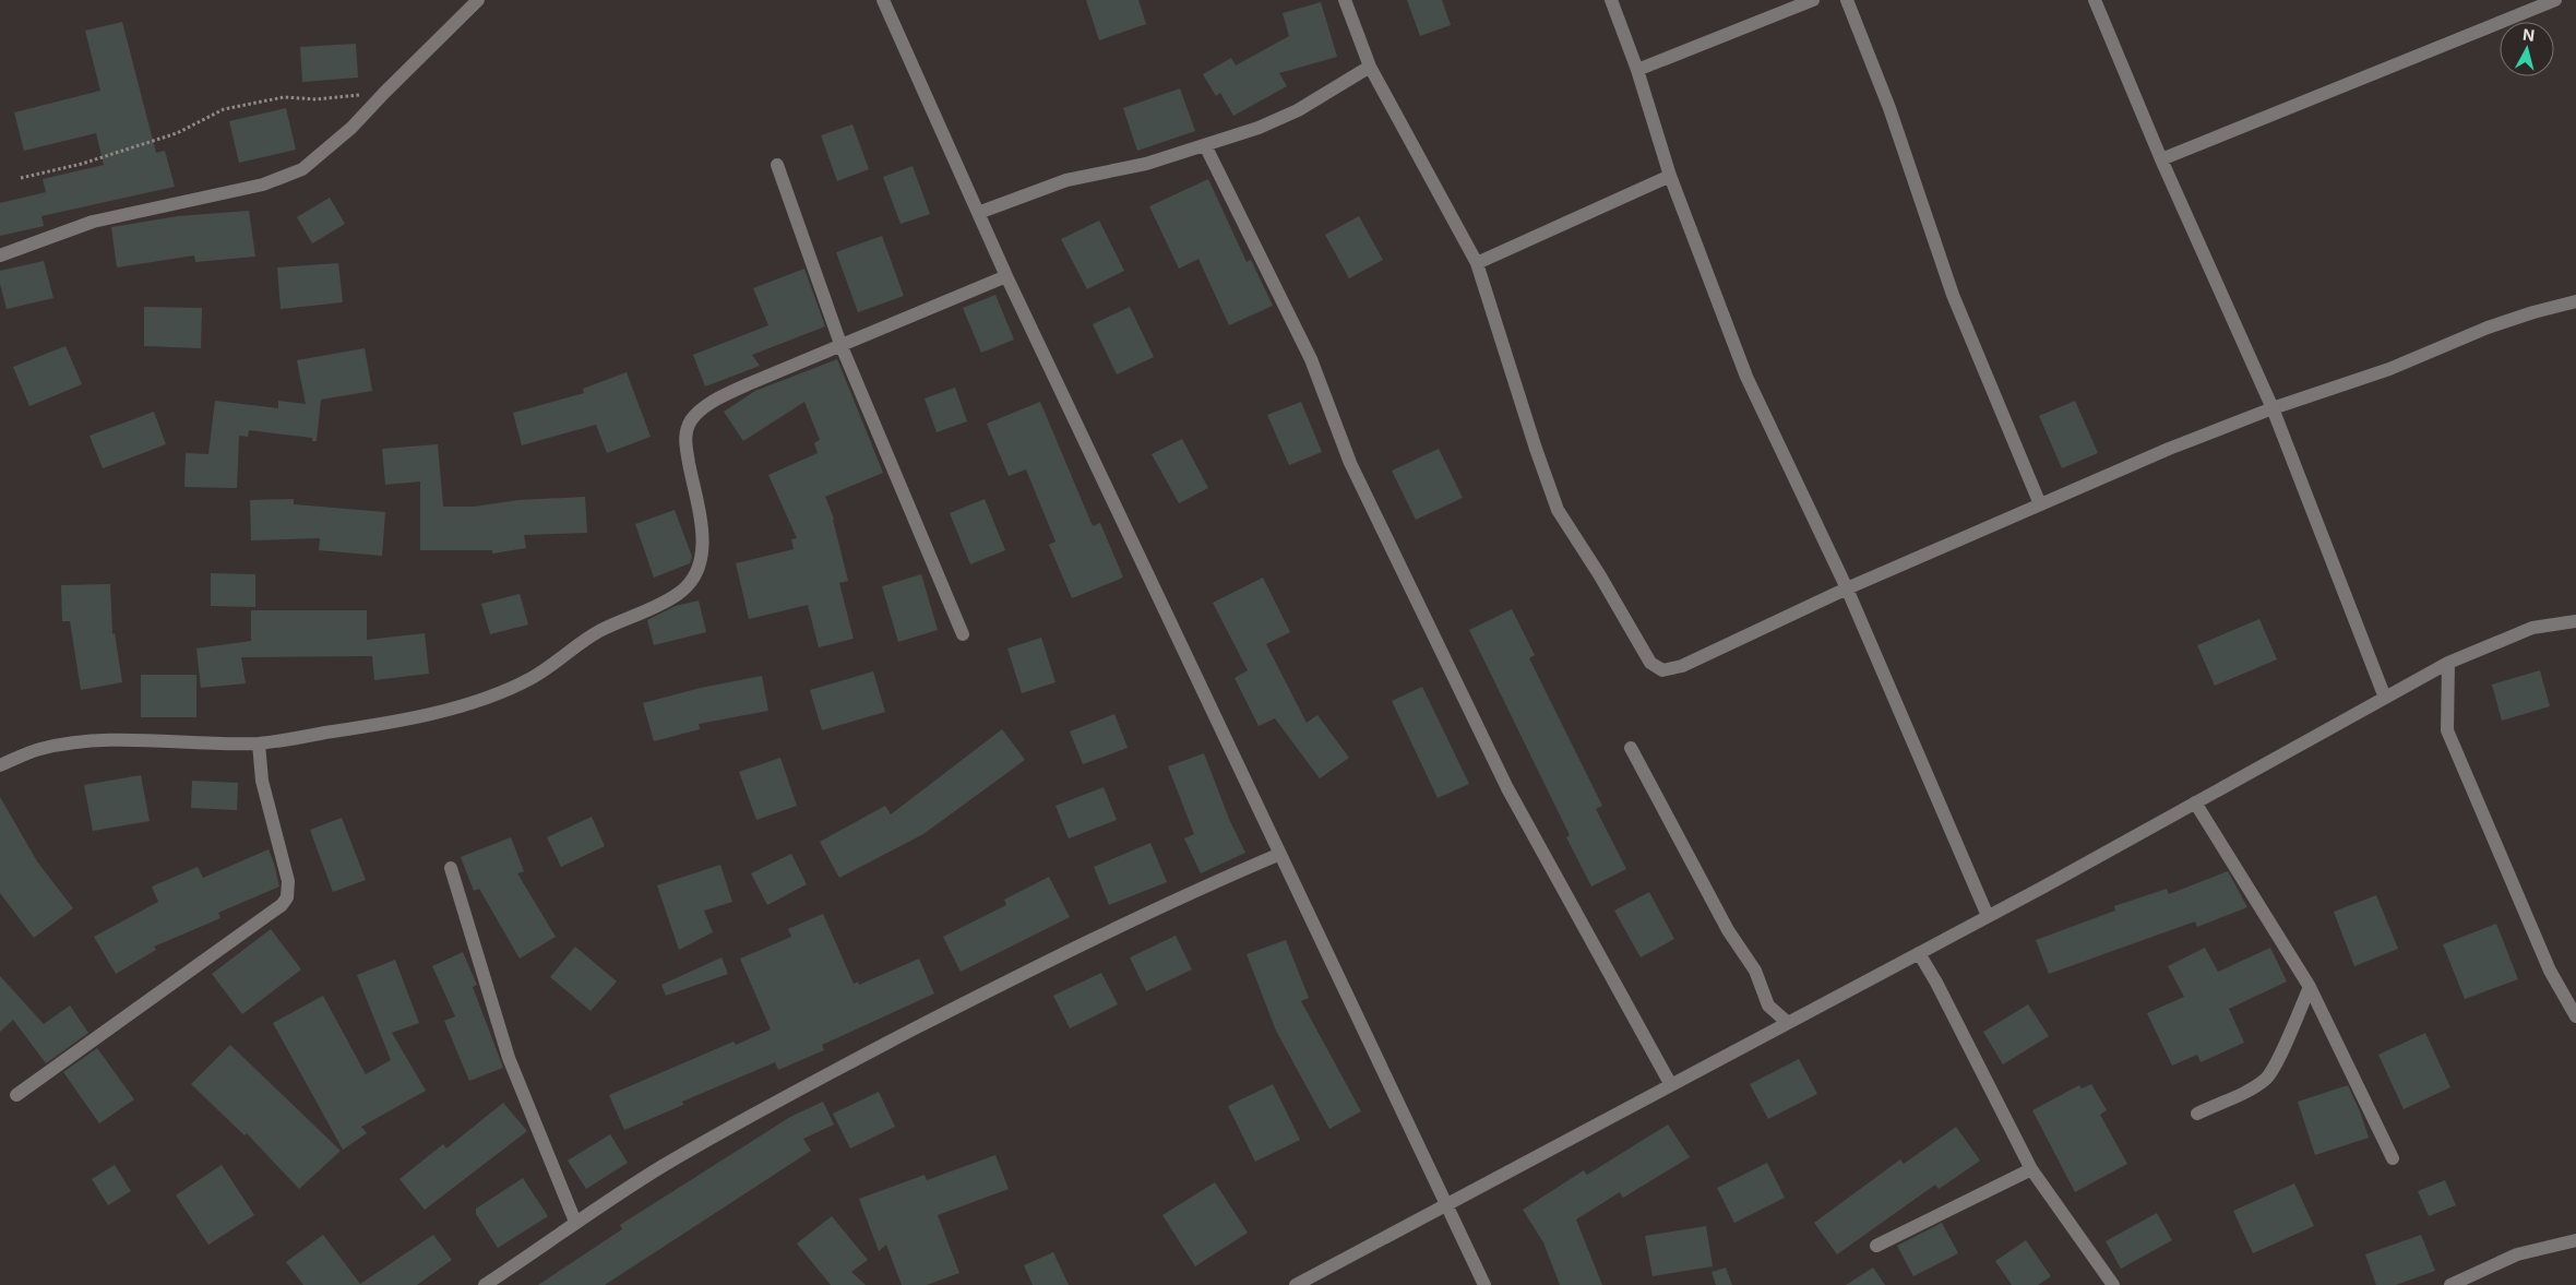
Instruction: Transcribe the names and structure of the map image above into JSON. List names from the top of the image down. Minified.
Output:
{"north":"top"}
